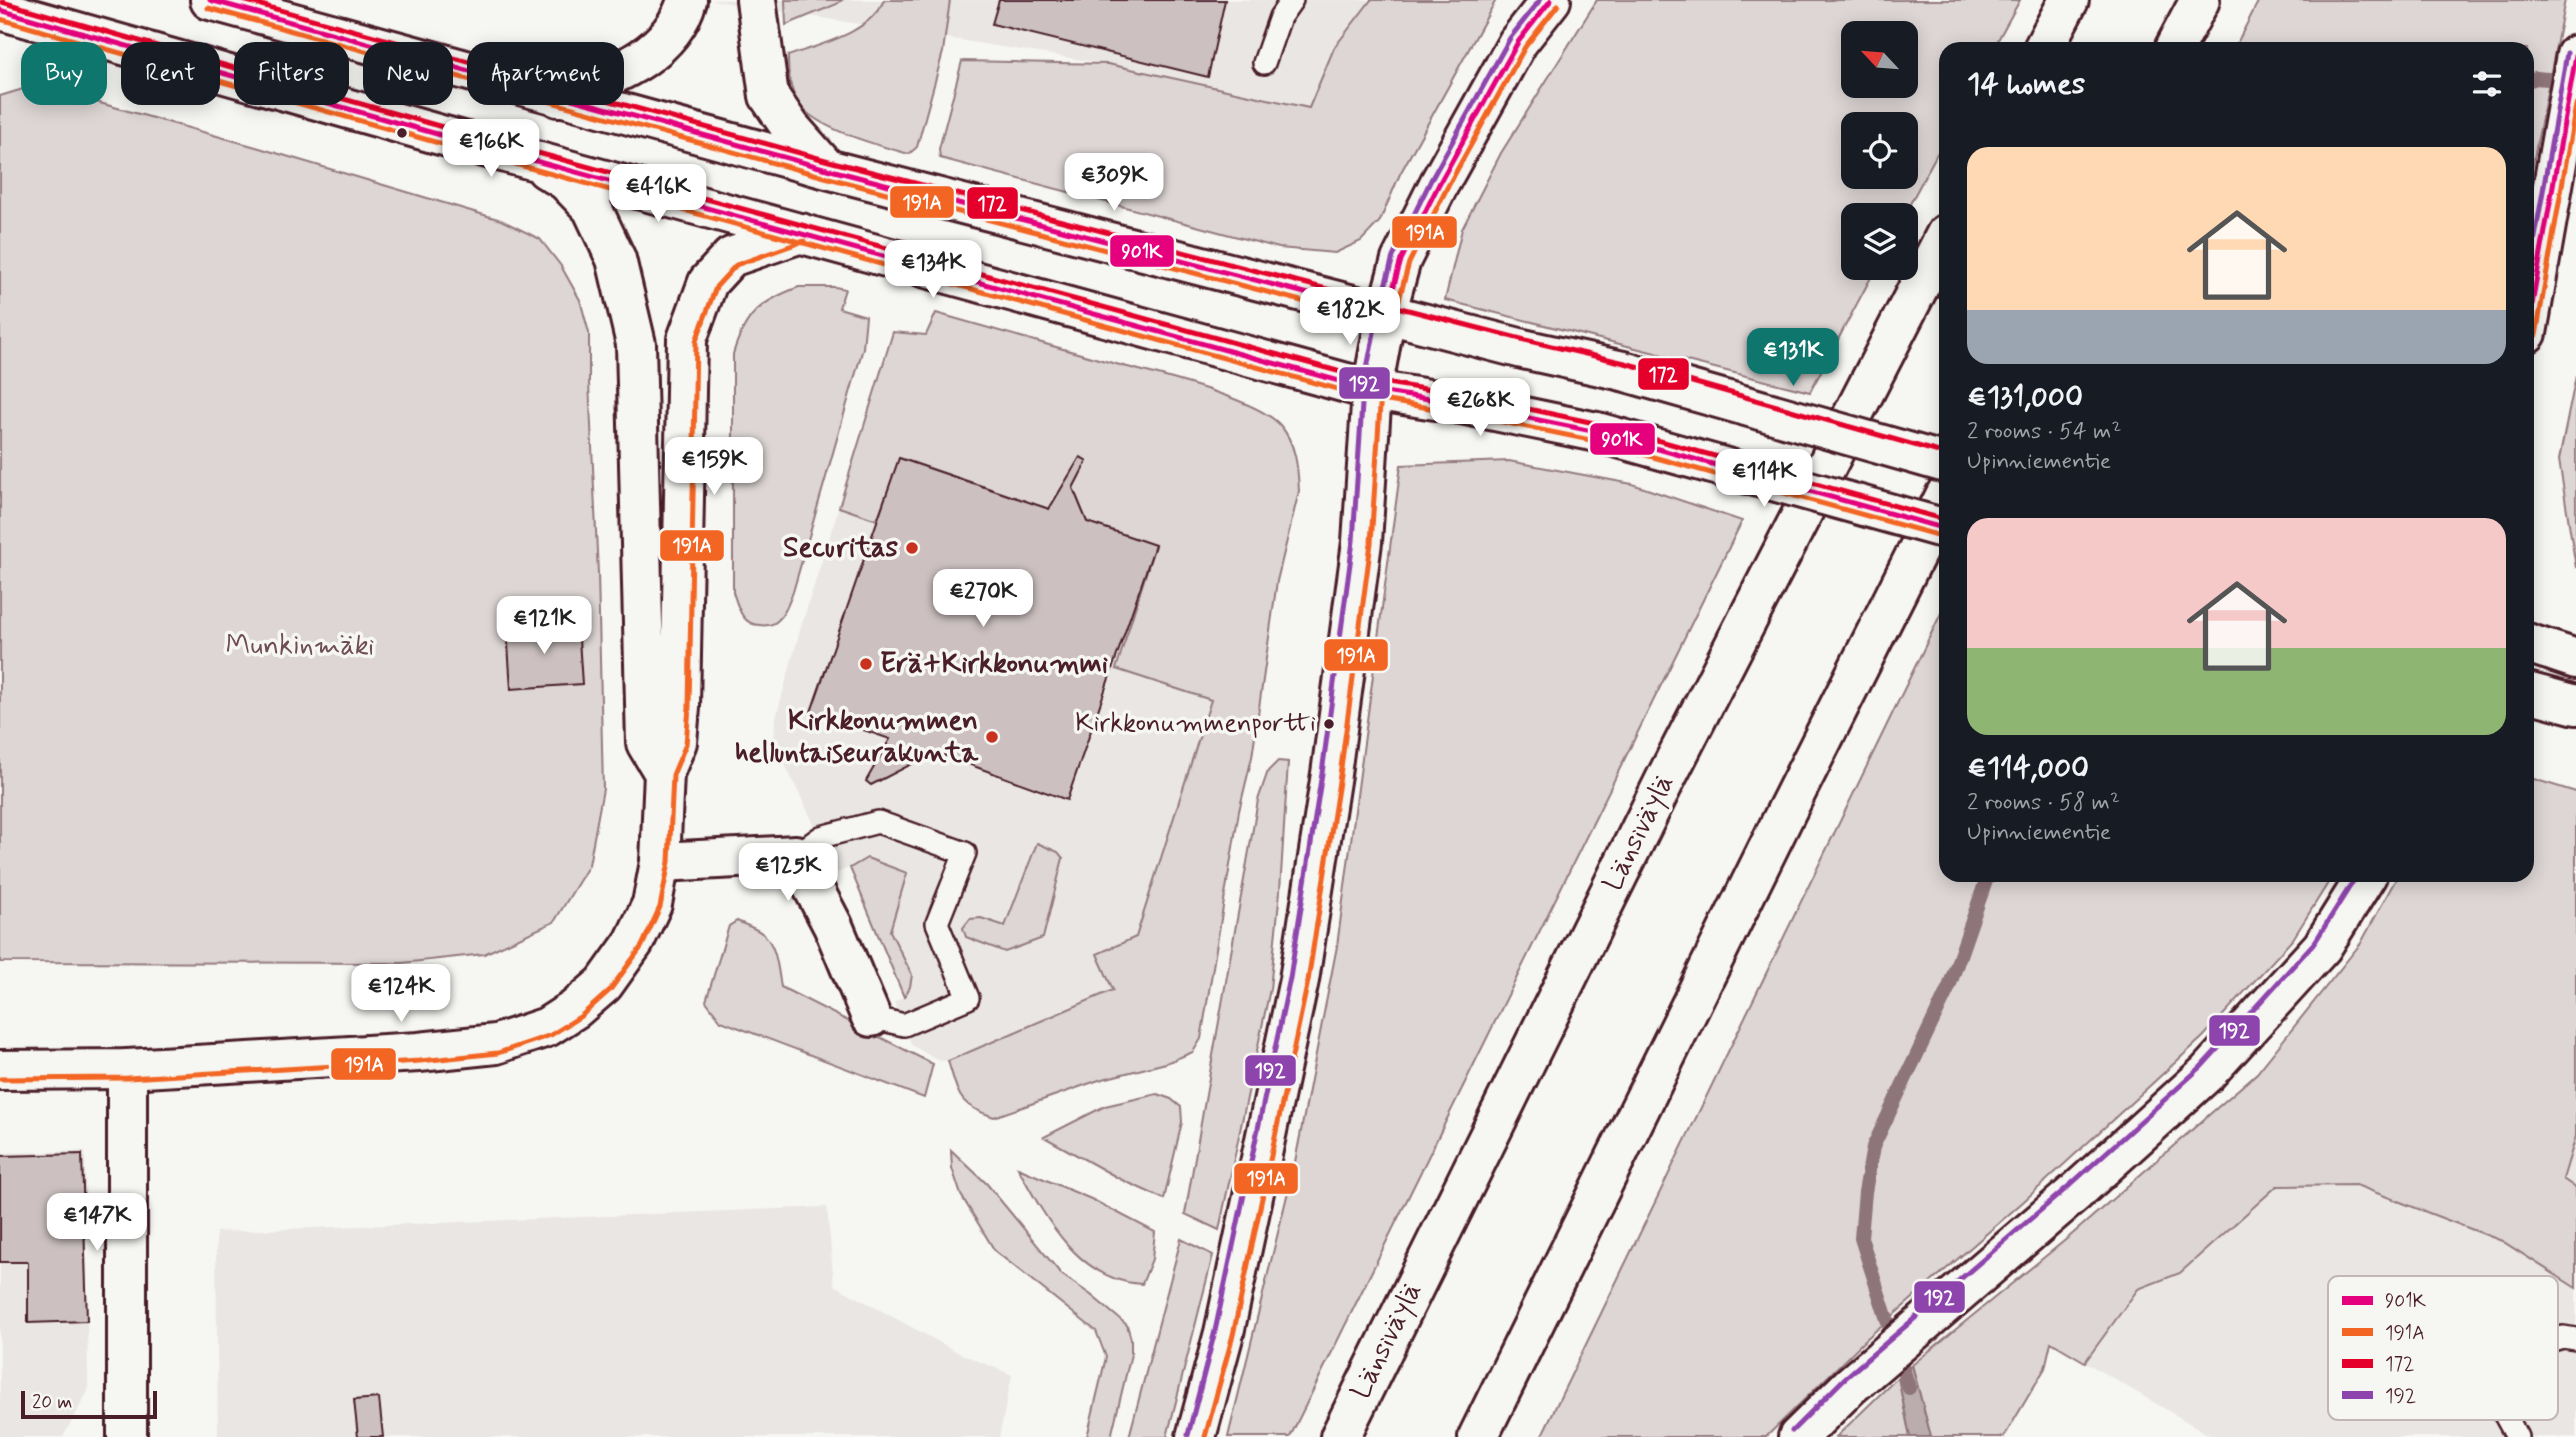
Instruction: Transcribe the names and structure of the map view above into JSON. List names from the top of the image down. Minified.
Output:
{"streets":{"main road":["Länsiväylä"]},"parks":["Munkinmäki"],"places":["Securitas","Erä+Kirkkonummi","Kirkkonummenportti","Kirkkonummen helluntaiseurakunta"],"lines":["transit line 901K","transit line 172","transit line 192","transit line 191A"],"legend":["901K","191A","172","192"],"scale_bar":"20 m","north":"top left","page":{"chip":["Buy","Rent","Filters","New","Apartment"],"heading":"14 homes","price":["€166K","€309K","€416K","€134K","€182K","€131K","€268K","€159K","€114K","€270K","€121K","€125K","€124K","€147K"],"list":[{"name":"€131,000","note":"2 rooms · 54 m² · Upinniementie"},{"name":"€114,000","note":"2 rooms · 58 m² · Upinniementie"}],"scale":"20 m"}}
